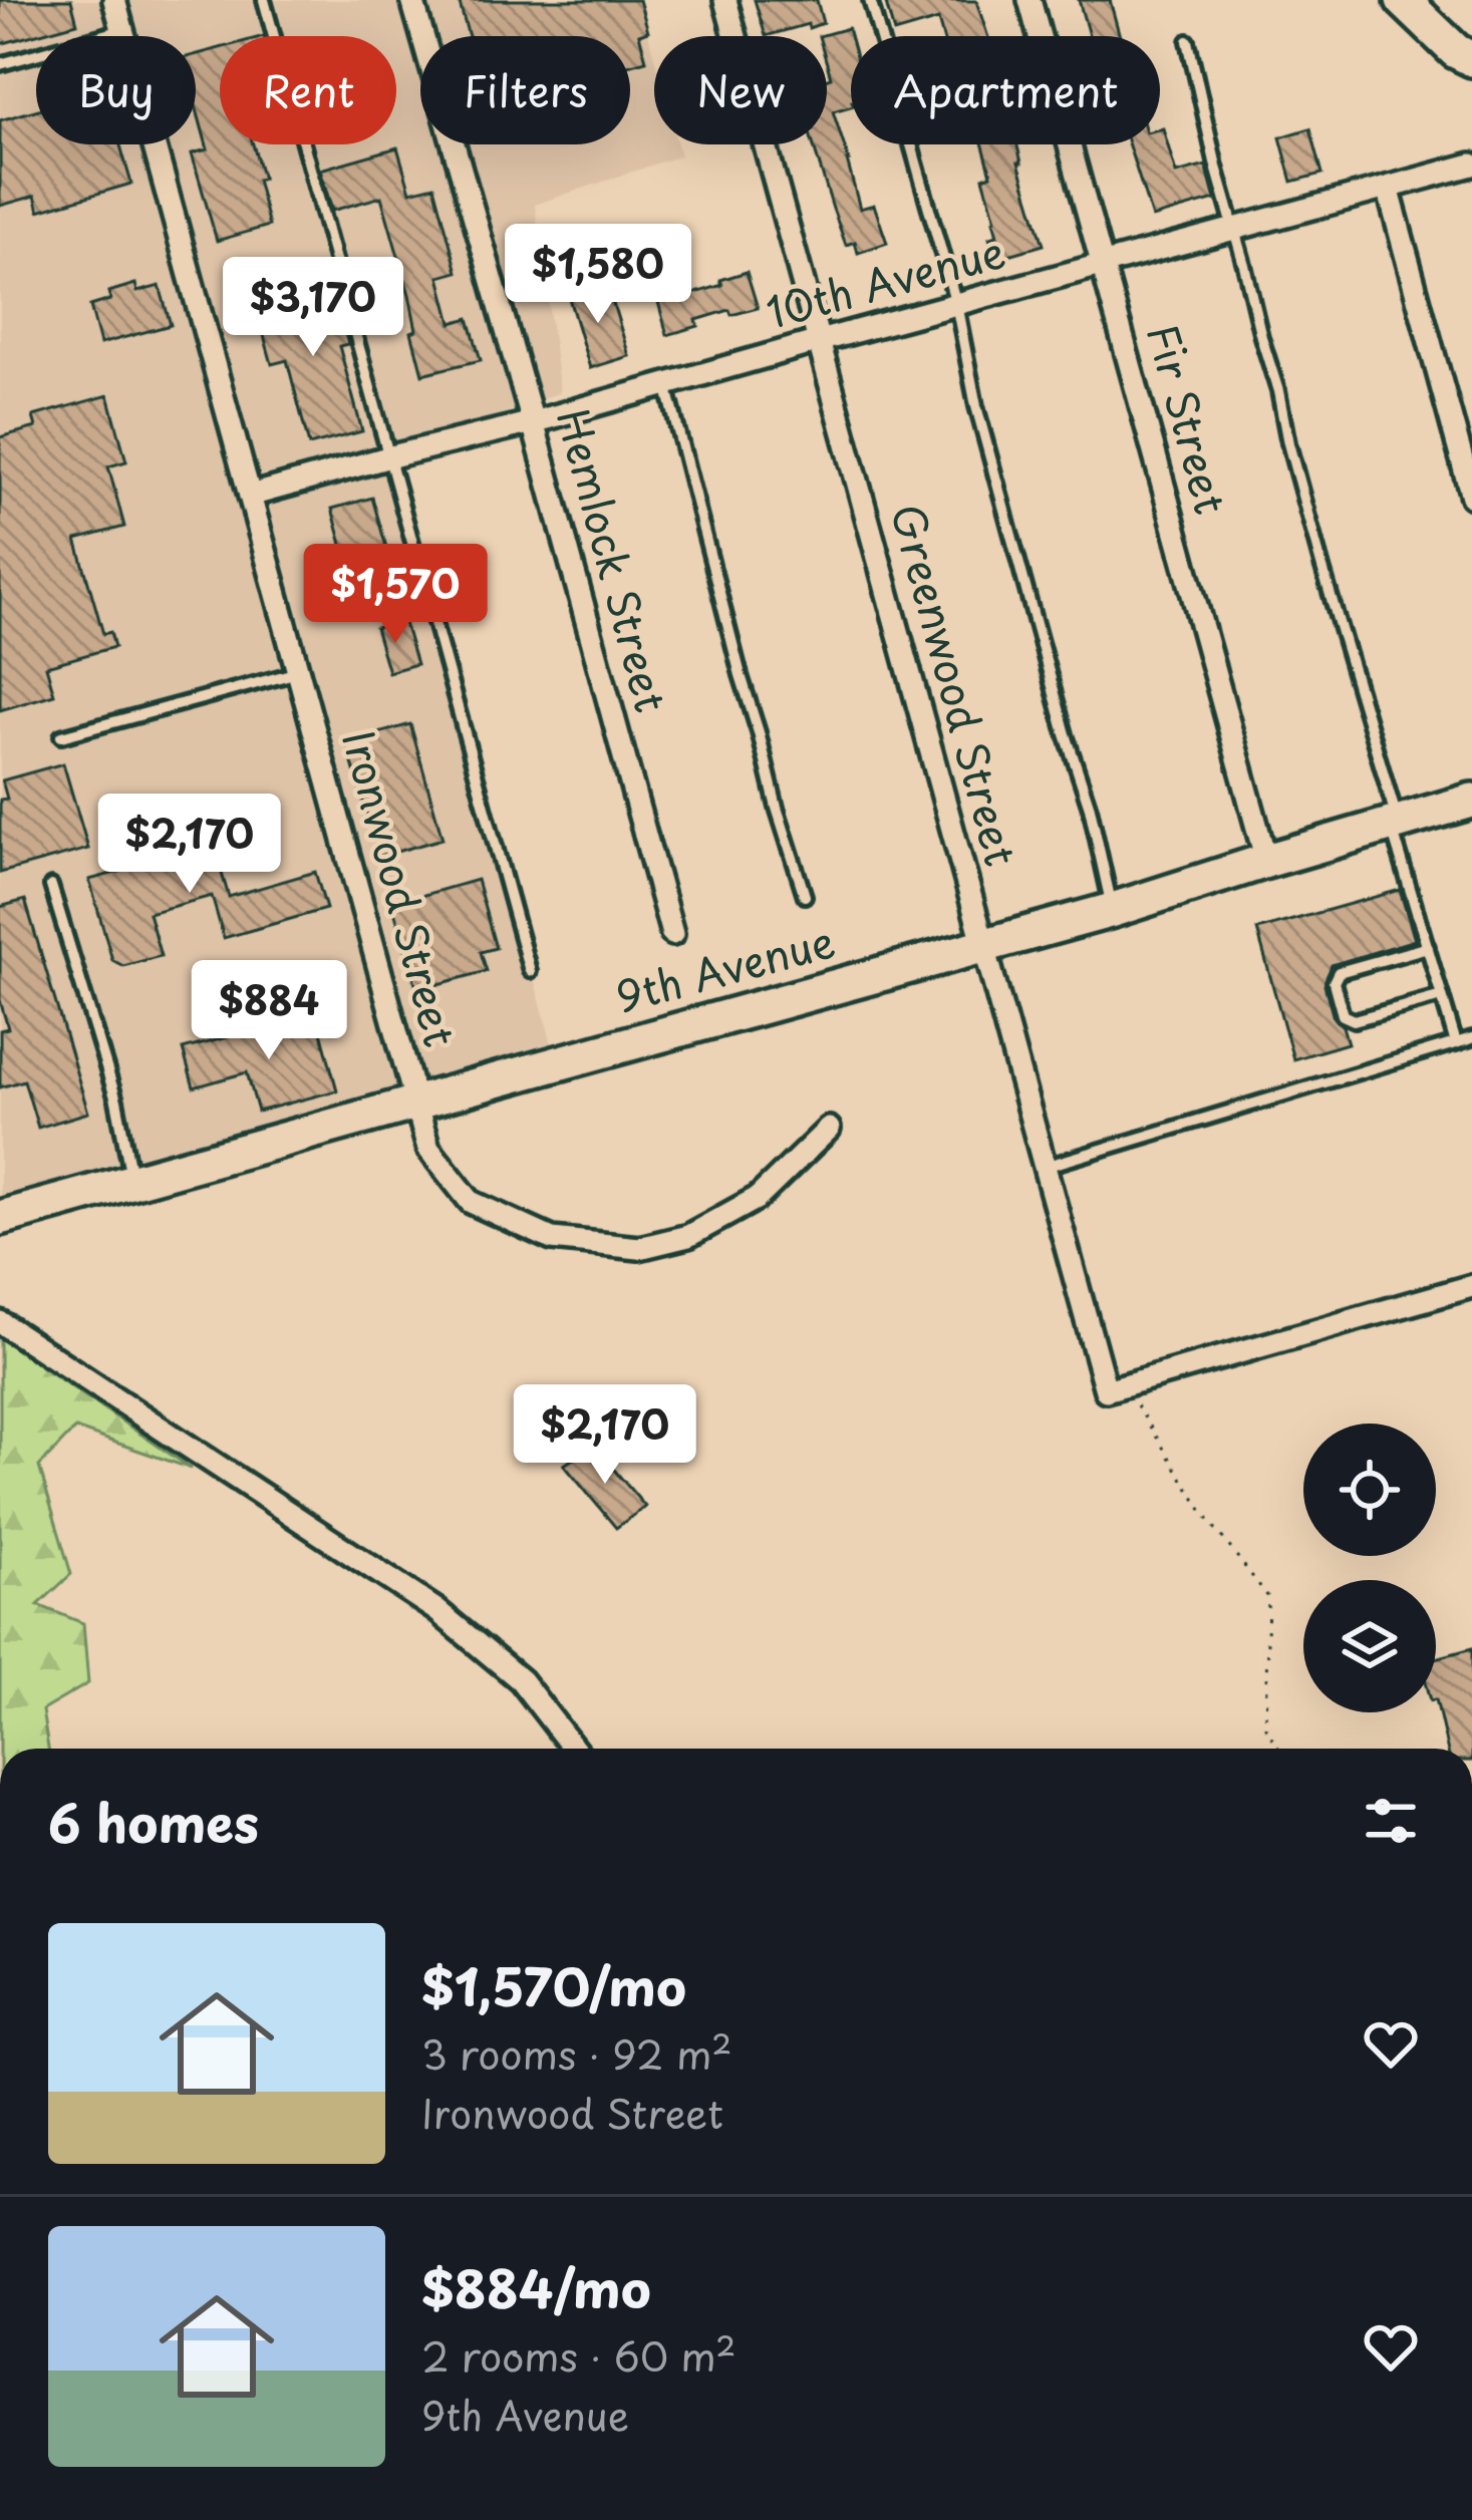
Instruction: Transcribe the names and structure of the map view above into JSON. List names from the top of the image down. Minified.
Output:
{"streets":{"main road":["9th Avenue"],"street":["10th Avenue","Fir Street","Hemlock Street","Greenwood Street","Ironwood Street"]},"crossings":[["10th Avenue","Fir Street"],["10th Avenue","Hemlock Street"],["10th Avenue","Greenwood Street"],["10th Avenue","Ironwood Street"],["Fir Street","9th Avenue"],["Greenwood Street","9th Avenue"],["Ironwood Street","9th Avenue"]],"page":{"chip":["Buy","Rent","Filters","New","Apartment"],"price":["$1,580","$3,170","$1,570","$2,170","$884","$2,170"],"heading":"6 homes","list":[{"name":"$1,570/mo","note":"3 rooms · 92 m² · Ironwood Street"},{"name":"$884/mo","note":"2 rooms · 60 m² · 9th Avenue"}]}}
